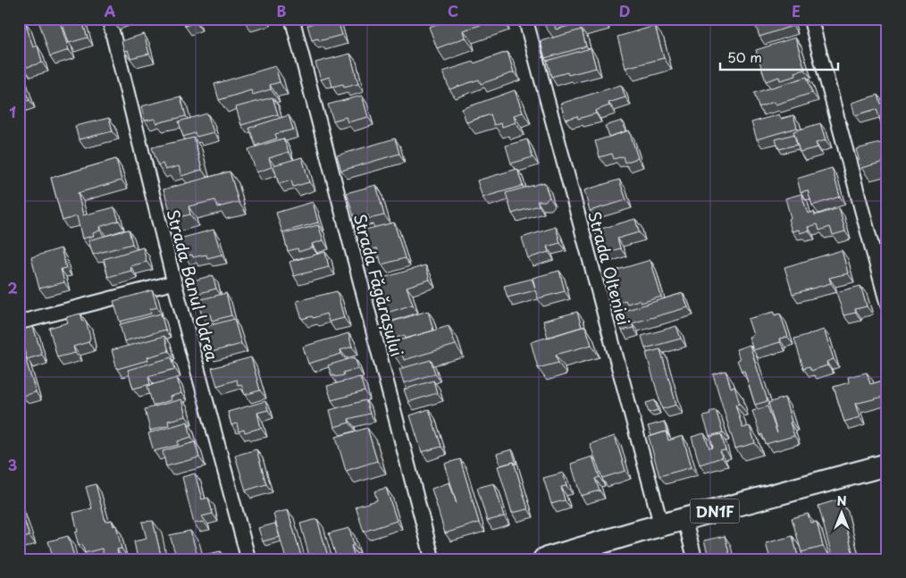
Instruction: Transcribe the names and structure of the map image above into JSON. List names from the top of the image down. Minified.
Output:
{"streets":{"main road":["DN1F"],"street":["Strada Olteniei","Strada Banul Udrea","Strada Făgărașului"]},"crossings":[["Strada Olteniei","DN1F"]],"scale_bar":"50 m","north":"top","grid":{"columns":["A","B","C","D","E"],"rows":["1","2","3"]}}
